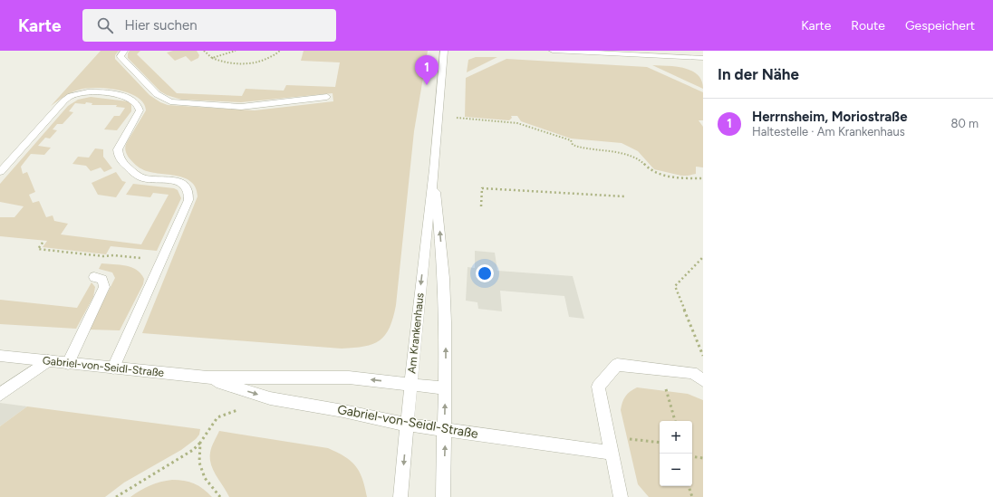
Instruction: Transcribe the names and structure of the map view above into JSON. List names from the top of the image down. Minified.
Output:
{"streets":{"street":["Am Krankenhaus","Gabriel-von-Seidl-Straße"]},"crossings":[["Am Krankenhaus","Gabriel-von-Seidl-Straße"]],"page":{"header":"Karte","search":"Hier suchen","nav":["Karte","Route","Gespeichert"],"heading":"In der Nähe","pins":"1","list":[{"mark":"1","name":"Herrnsheim, Moriostraße","note":"Haltestelle · Am Krankenhaus","value":"80 m"}],"map_buttons":["+","−"]}}
